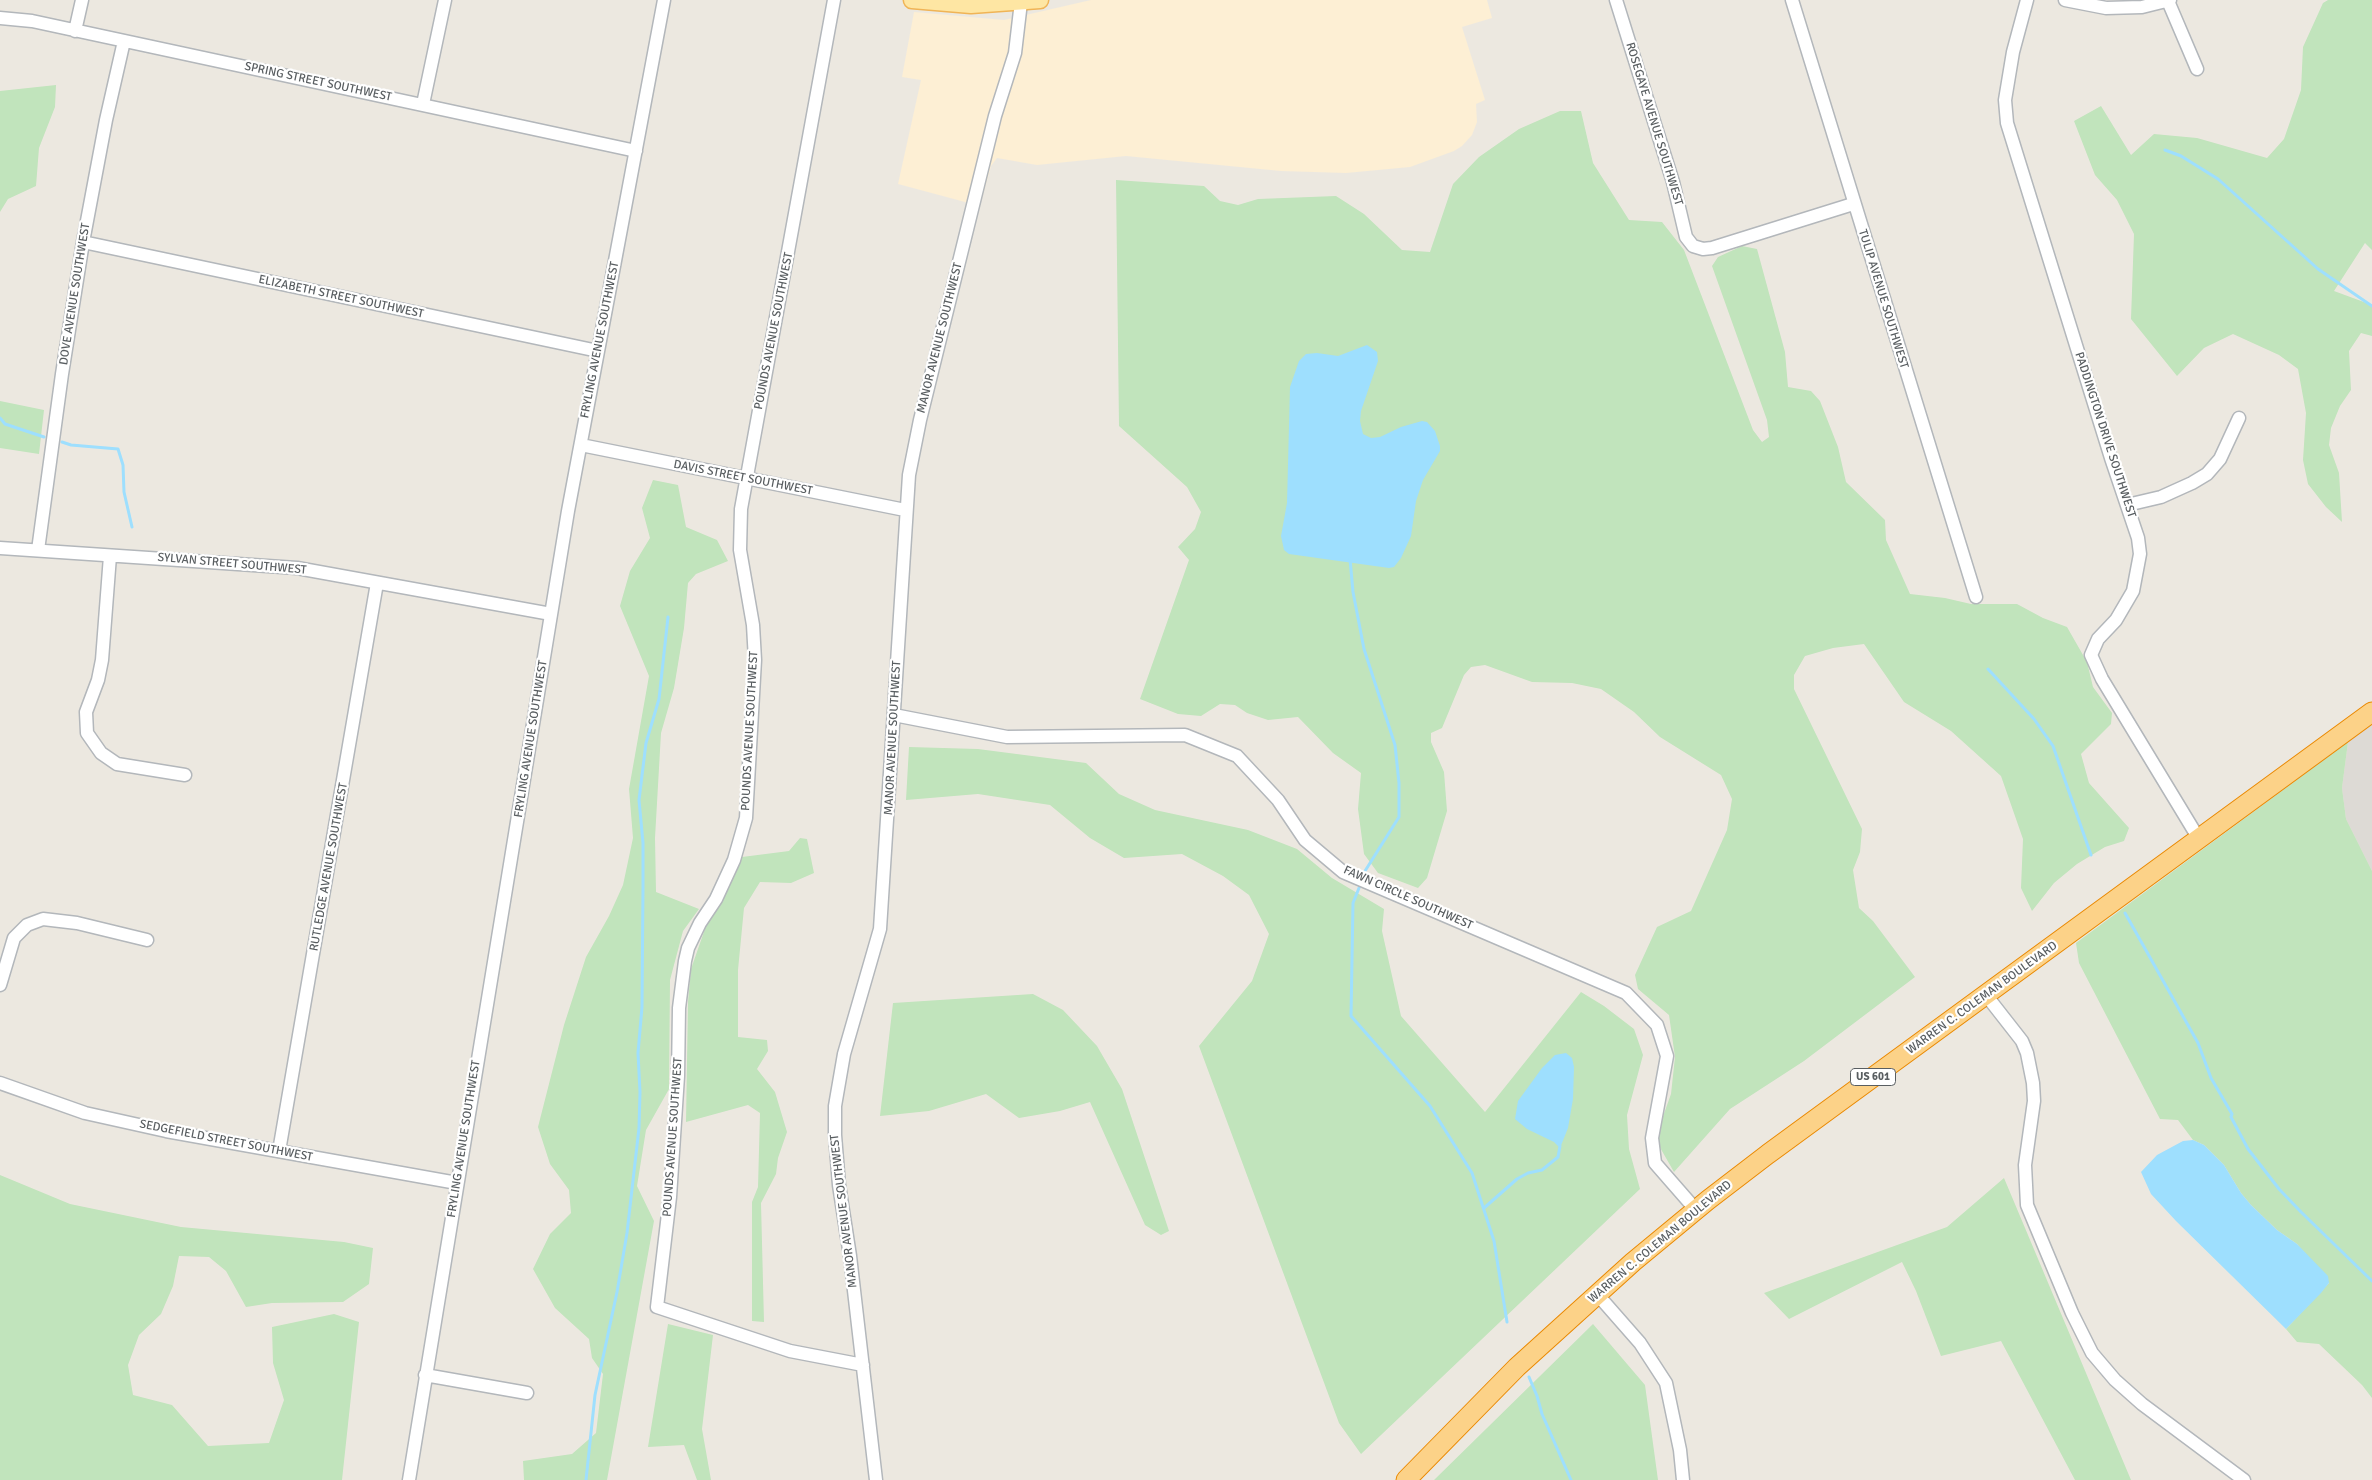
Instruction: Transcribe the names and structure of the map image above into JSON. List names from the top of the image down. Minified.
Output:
{"streets":{"highway":["WARREN C. COLEMAN BOULEVARD","US 601"],"street":["SPRING STREET SOUTHWEST","ROSEGAYE AVENUE SOUTHWEST","DOVE AVENUE SOUTHWEST","ELIZABETH STREET SOUTHWEST","TULIP AVENUE SOUTHWEST","POUNDS AVENUE SOUTHWEST","MANOR AVENUE SOUTHWEST","FRYLING AVENUE SOUTHWEST","PADDINGTON DRIVE SOUTHWEST","DAVIS STREET SOUTHWEST","SYLVAN STREET SOUTHWEST","RUTLEDGE AVENUE SOUTHWEST","FAWN CIRCLE SOUTHWEST","SEDGEFIELD STREET SOUTHWEST"]},"crossings":[["SPRING STREET SOUTHWEST","DOVE AVENUE SOUTHWEST"],["SPRING STREET SOUTHWEST","FRYLING AVENUE SOUTHWEST"],["ROSEGAYE AVENUE SOUTHWEST","TULIP AVENUE SOUTHWEST"],["DOVE AVENUE SOUTHWEST","ELIZABETH STREET SOUTHWEST"],["DOVE AVENUE SOUTHWEST","SYLVAN STREET SOUTHWEST"],["ELIZABETH STREET SOUTHWEST","FRYLING AVENUE SOUTHWEST"],["POUNDS AVENUE SOUTHWEST","MANOR AVENUE SOUTHWEST"],["POUNDS AVENUE SOUTHWEST","DAVIS STREET SOUTHWEST"],["MANOR AVENUE SOUTHWEST","DAVIS STREET SOUTHWEST"],["MANOR AVENUE SOUTHWEST","FAWN CIRCLE SOUTHWEST"],["FRYLING AVENUE SOUTHWEST","DAVIS STREET SOUTHWEST"],["FRYLING AVENUE SOUTHWEST","SYLVAN STREET SOUTHWEST"],["FRYLING AVENUE SOUTHWEST","SEDGEFIELD STREET SOUTHWEST"],["PADDINGTON DRIVE SOUTHWEST","WARREN C. COLEMAN BOULEVARD"],["SYLVAN STREET SOUTHWEST","RUTLEDGE AVENUE SOUTHWEST"],["RUTLEDGE AVENUE SOUTHWEST","SEDGEFIELD STREET SOUTHWEST"],["FAWN CIRCLE SOUTHWEST","WARREN C. COLEMAN BOULEVARD"]]}
